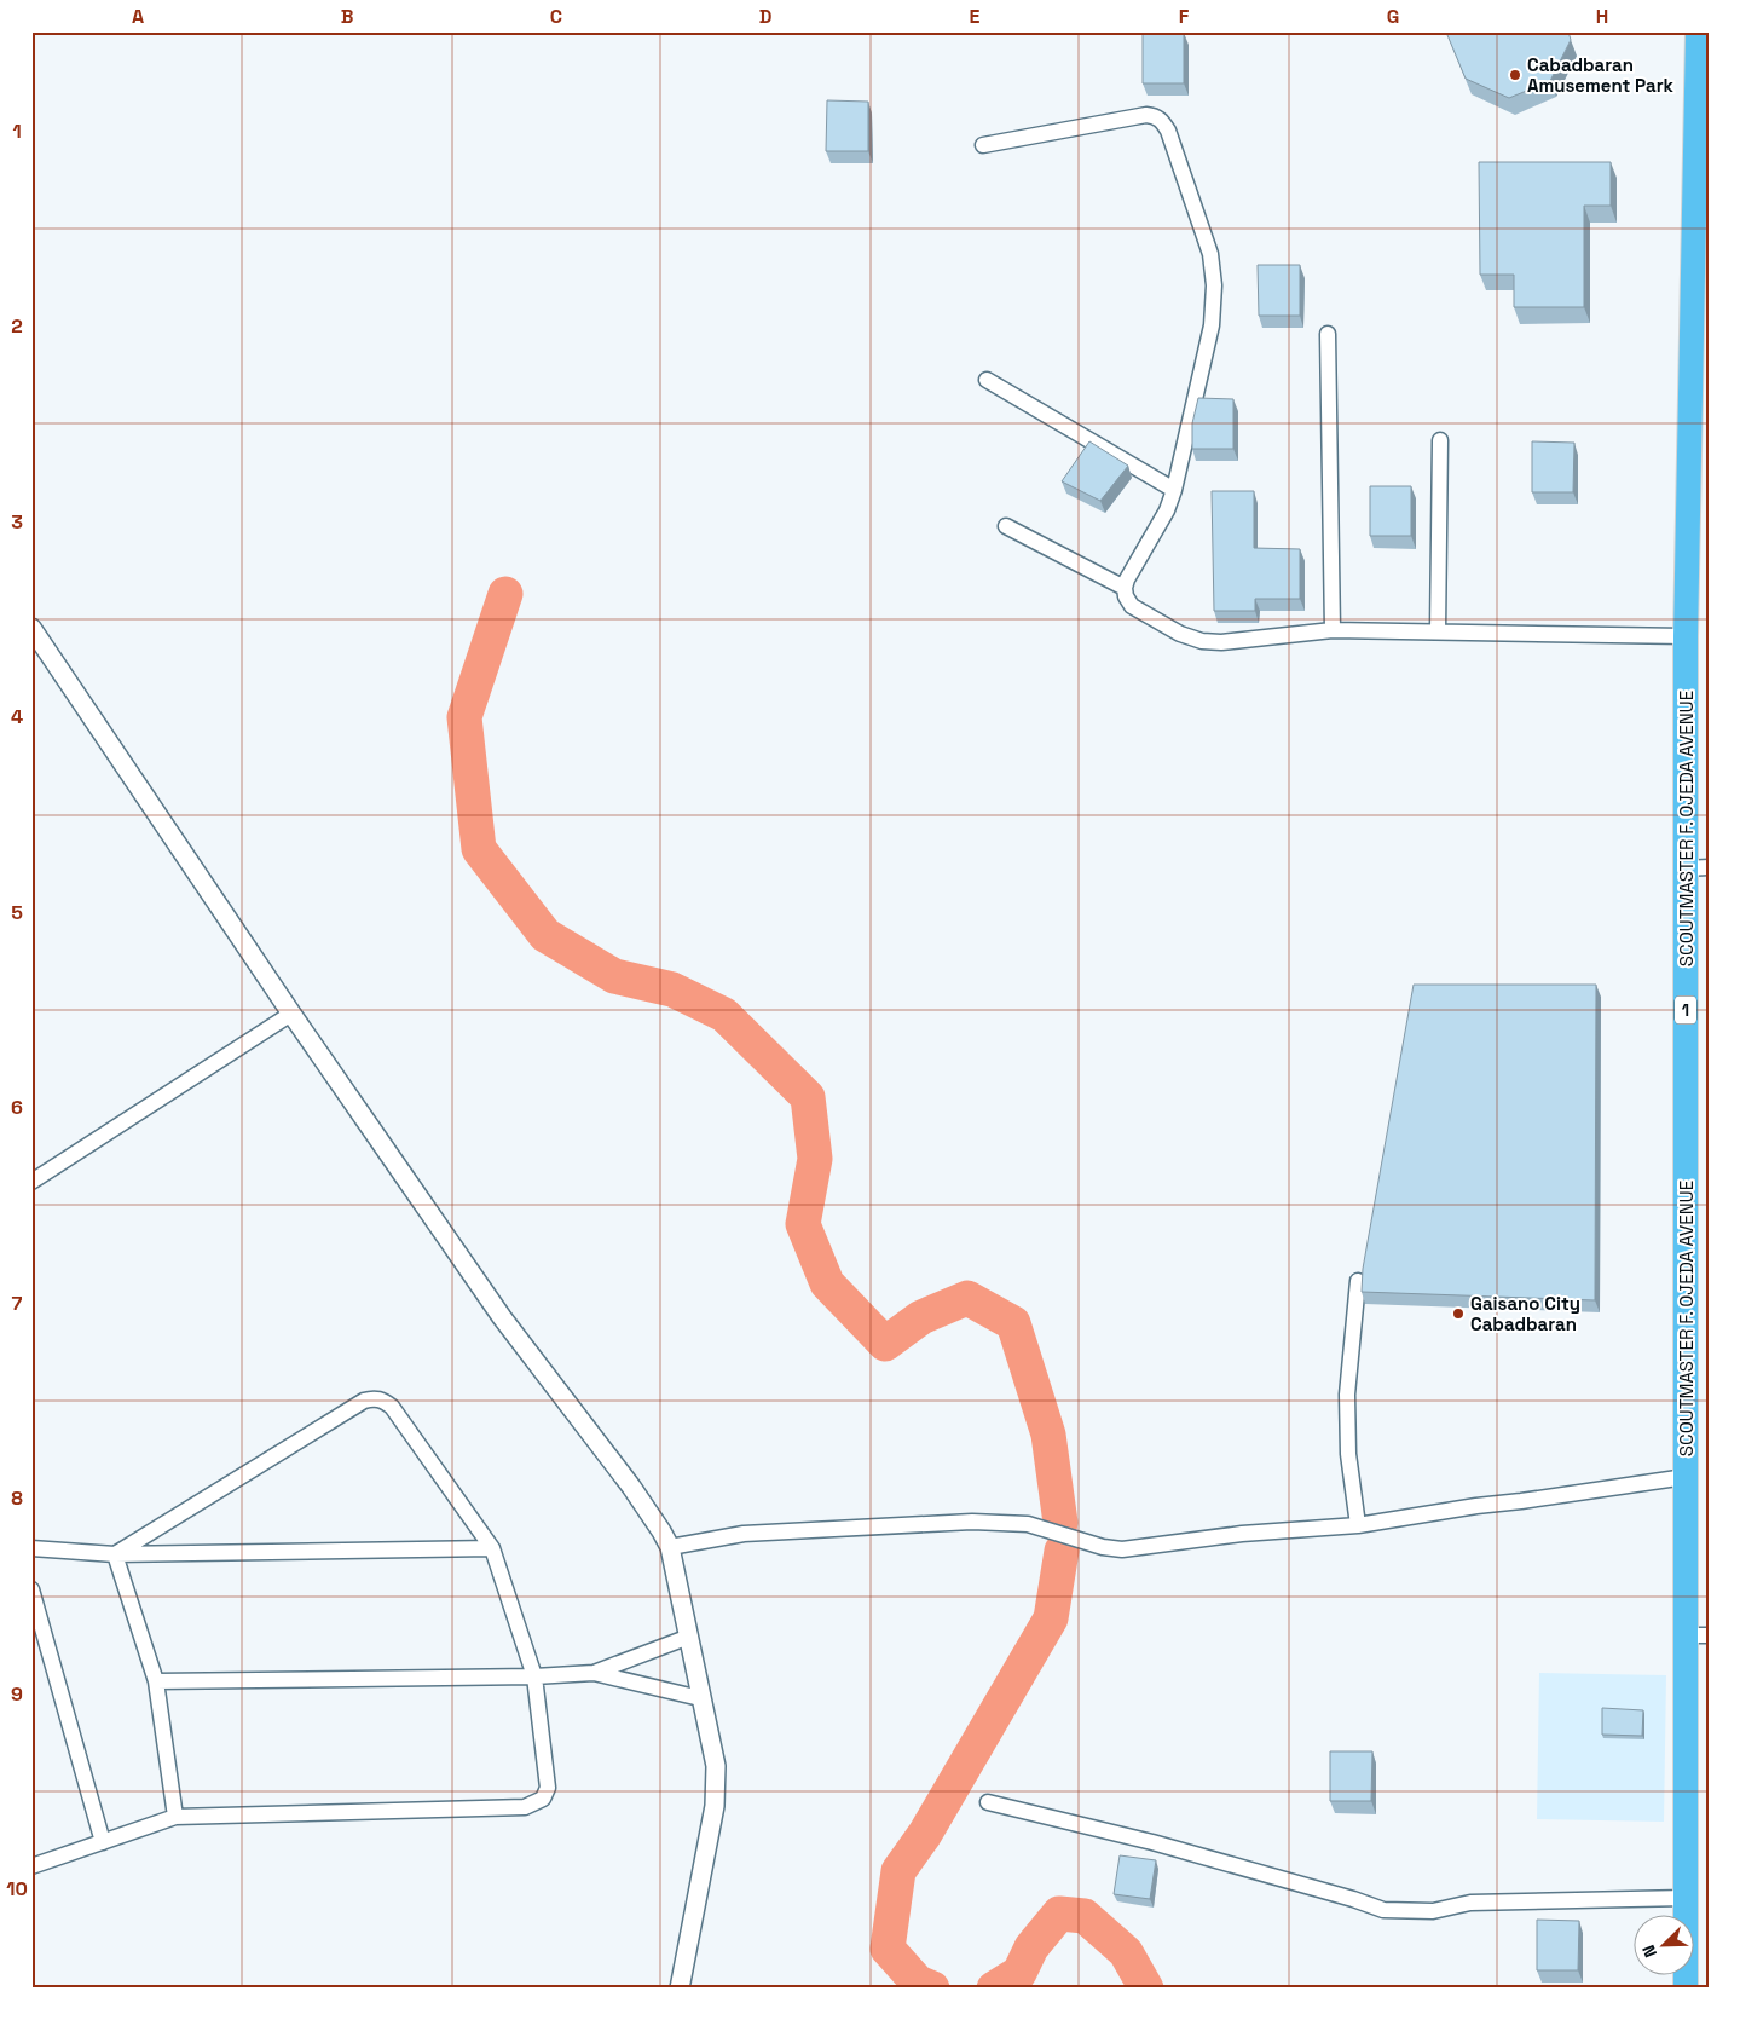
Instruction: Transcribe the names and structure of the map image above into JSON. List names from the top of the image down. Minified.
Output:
{"streets":{"highway":["SCOUTMASTER F. OJEDA AVENUE","1"]},"places":["Cabadbaran Amusement Park","Gaisano City Cabadbaran"],"north":"bottom left","grid":{"columns":["A","B","C","D","E","F","G","H"],"rows":["1","2","3","4","5","6","7","8","9","10"]}}
